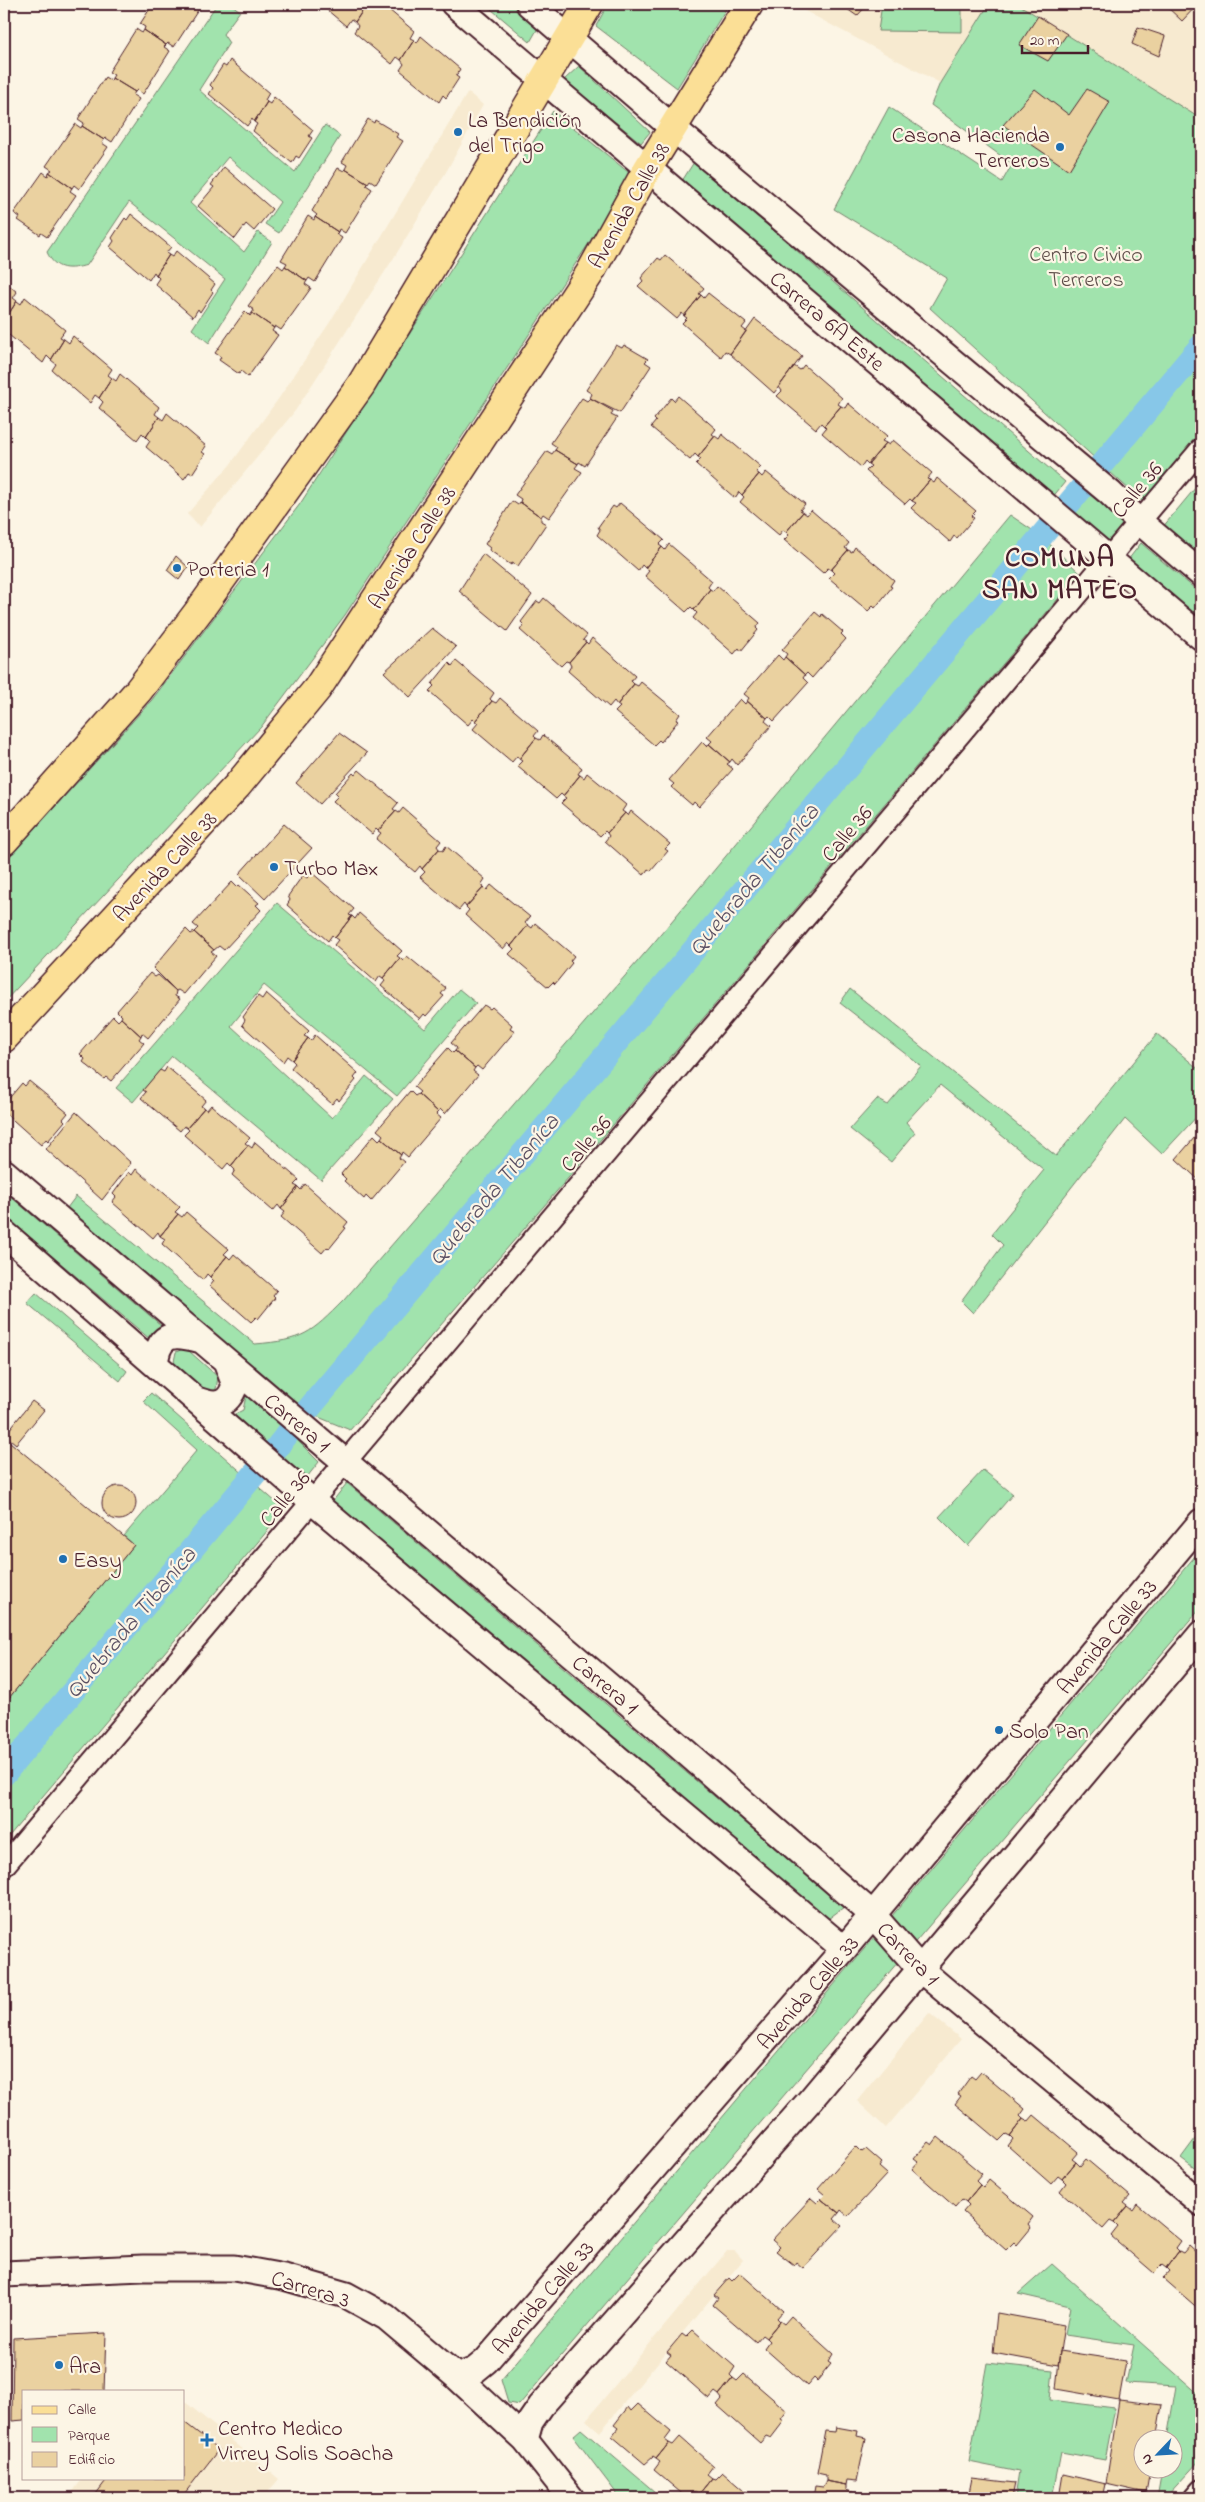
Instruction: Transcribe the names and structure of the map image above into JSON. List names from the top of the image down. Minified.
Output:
{"streets":{"main road":["Avenida Calle 38"],"street":["Carrera 6A Este","Calle 36","Carrera 1","Avenida Calle 33","Carrera 3"]},"crossings":[["Avenida Calle 38","Carrera 6A Este"],["Carrera 6A Este","Calle 36"],["Calle 36","Carrera 1"],["Carrera 1","Avenida Calle 33"],["Avenida Calle 33","Carrera 3"]],"districts":["COMUNA SAN MATEO"],"water":["Quebrada Tibaníca"],"parks":["Centro Civico Terreros"],"places":{"other":["La Bendición del Trigo","Casona Hacienda Terreros","Porteria 1","Turbo Max","Easy","Solo Pan","Ara"],"health":["Centro Medico Virrey Solis Soacha"]},"legend":["Calle","Parque","Edificio"],"scale_bar":"20 m","north":"bottom left"}
